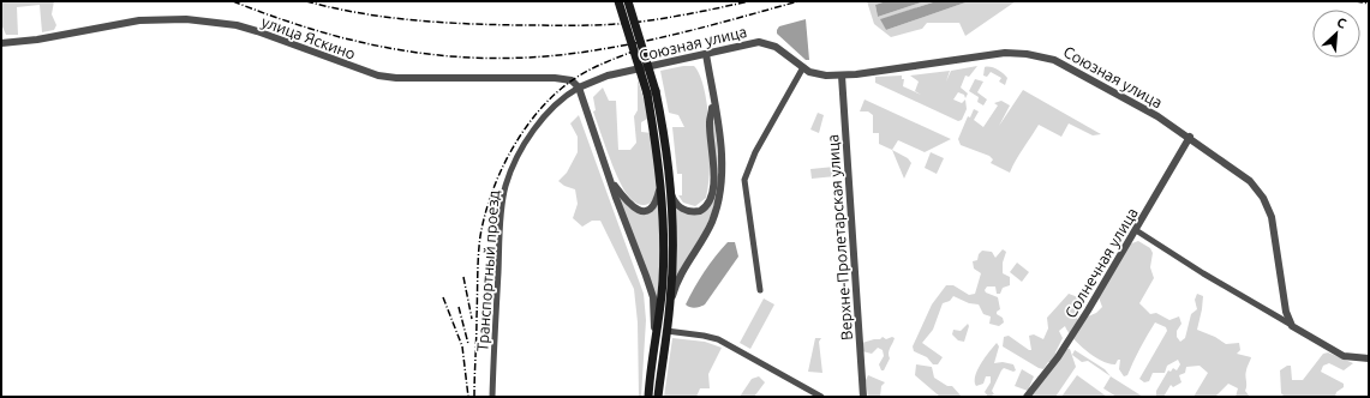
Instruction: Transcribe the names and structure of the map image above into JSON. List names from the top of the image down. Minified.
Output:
{"streets":{"street":["улица Яскино","Союзная улица","Верхне-Пролетарская улица","Солнечная улица","Транспортный проезд"]},"crossings":[["улица Яскино","Союзная улица"],["улица Яскино","Транспортный проезд"],["Союзная улица","Верхне-Пролетарская улица"],["Союзная улица","Солнечная улица"],["Союзная улица","Транспортный проезд"]],"north":"top right"}
